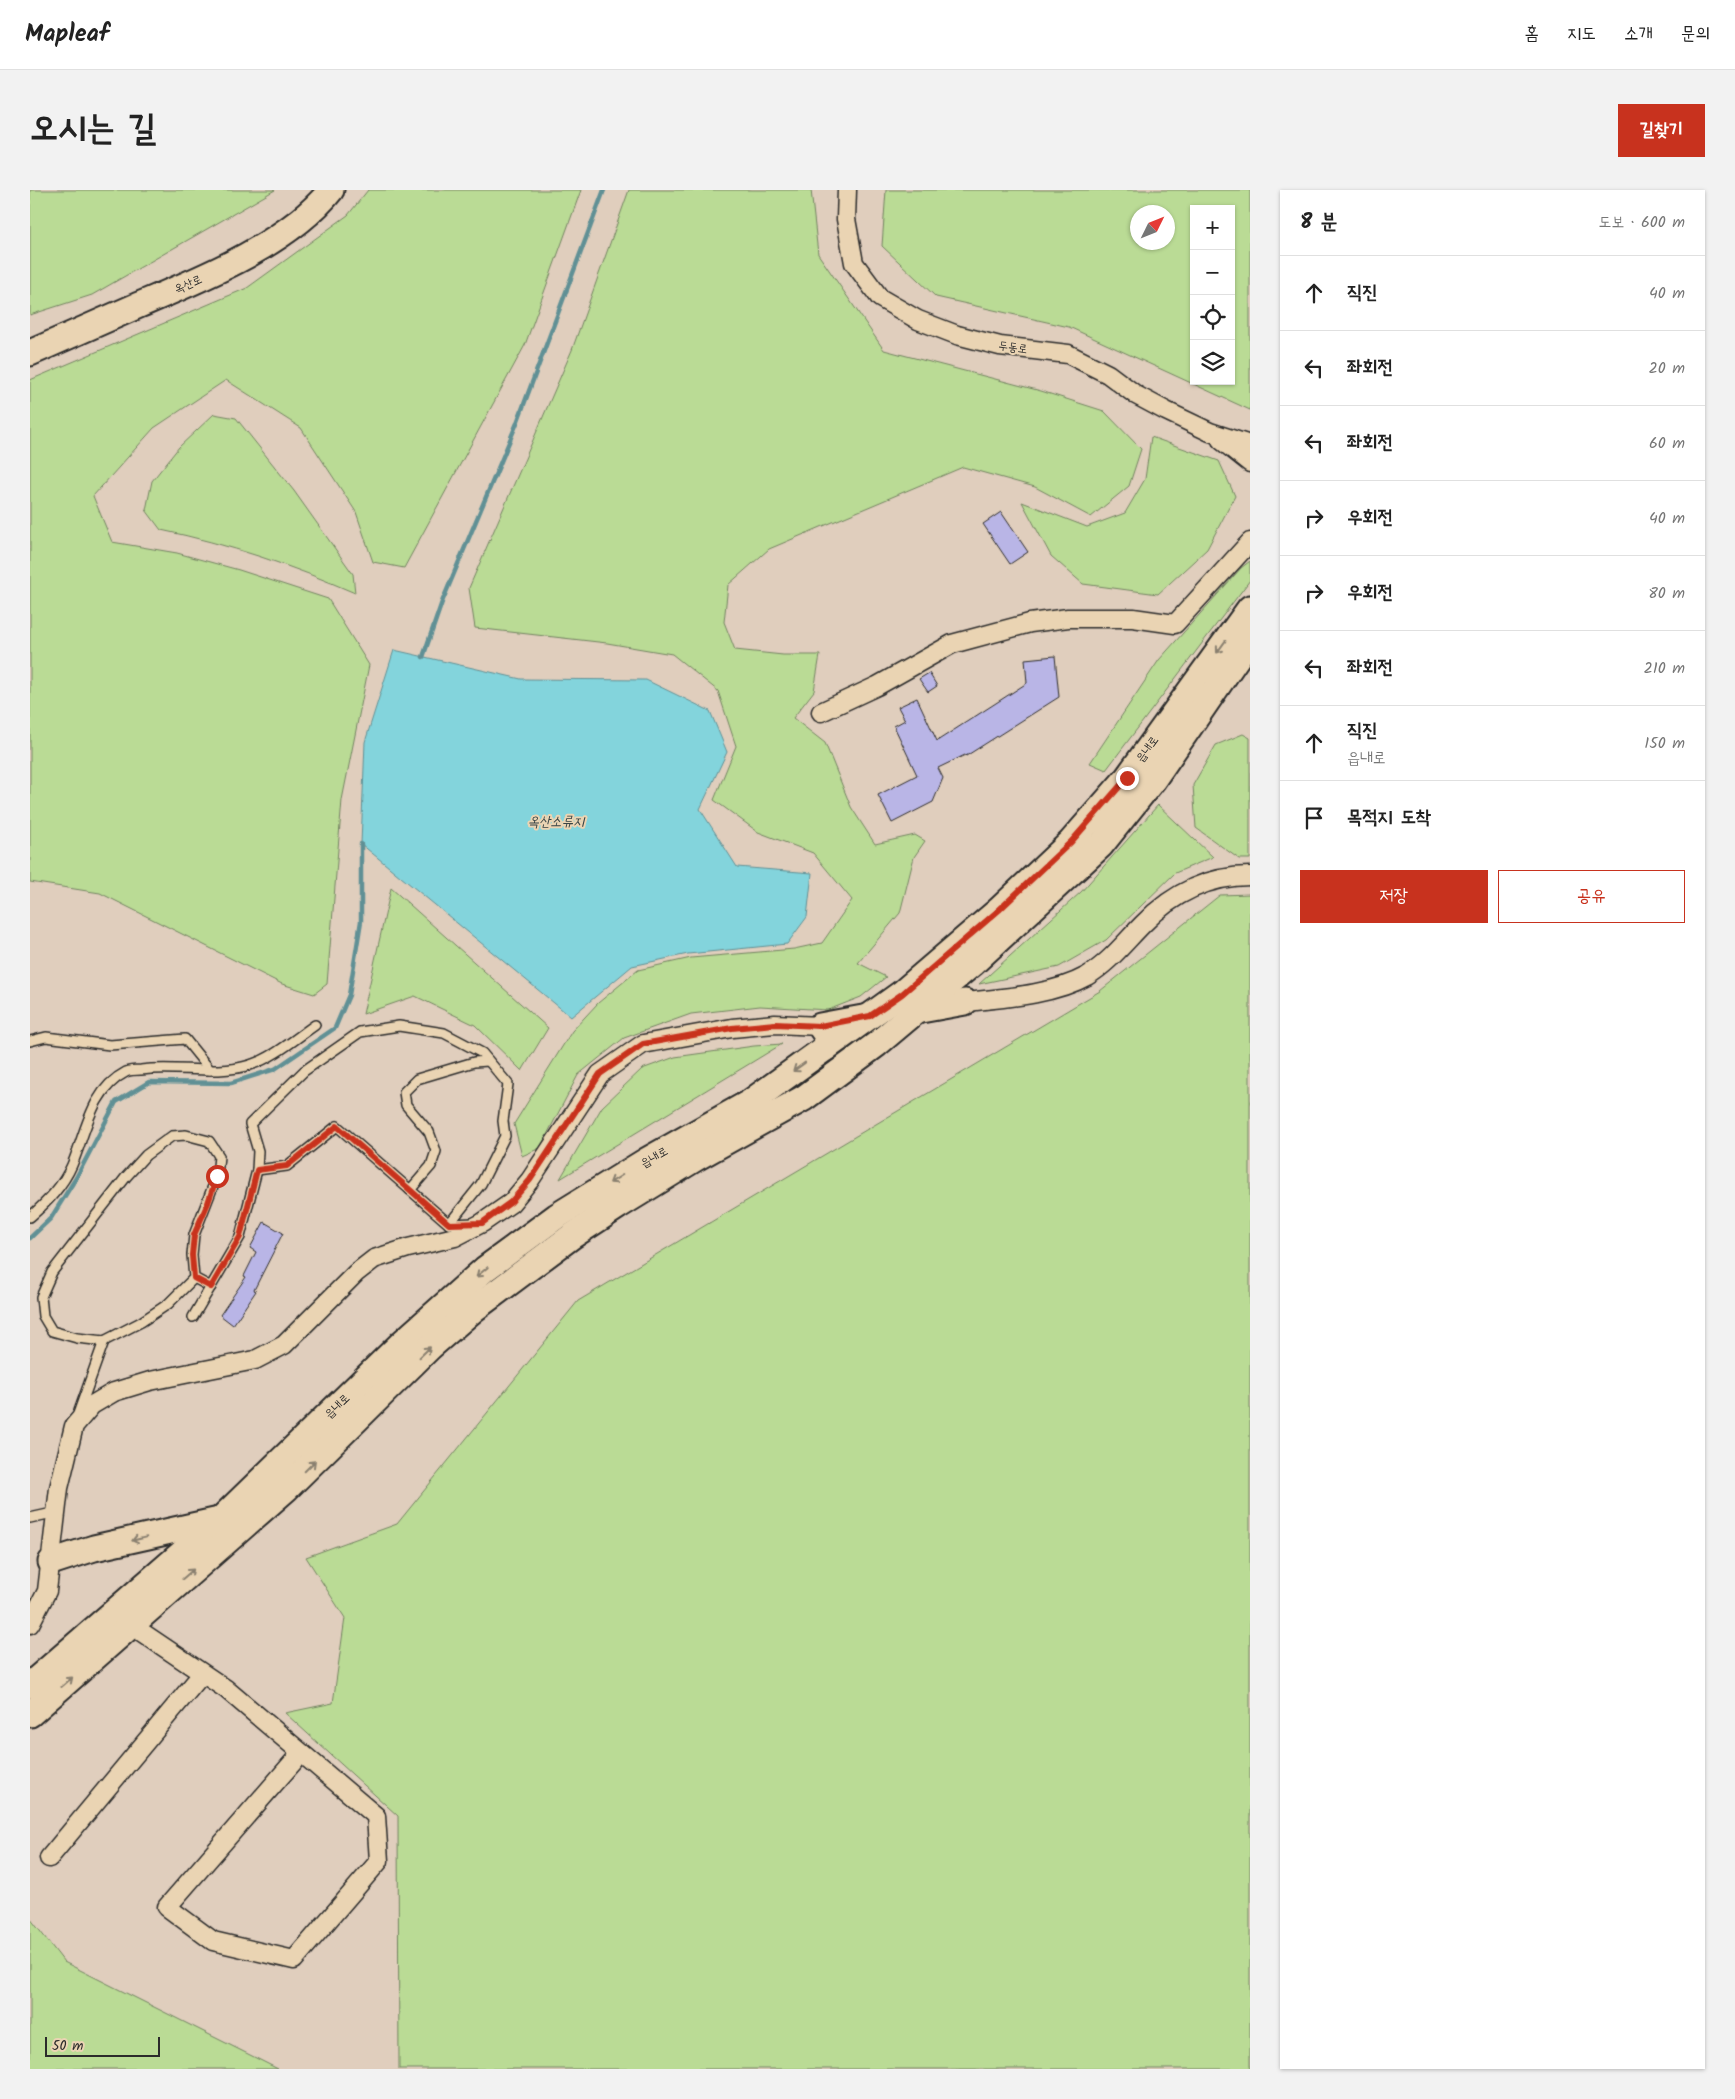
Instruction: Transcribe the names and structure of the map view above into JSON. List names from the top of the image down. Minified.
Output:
{"streets":{"street":["옥산로","두동로","읍내로"]},"water":["옥산소류지"],"scale_bar":"50 m","north":"top right","page":{"header":"Mapleaf","nav":["홈","지도","소개","문의"],"title":"오시는 길","buttons":["길찾기",["저장","공유"]],"heading":["8 분","도보 · 600 m"],"map_buttons":["+","−"],"list":[["직진","40 m"],["좌회전","20 m"],["좌회전","60 m"],["우회전","40 m"],["우회전","80 m"],["좌회전","210 m"],["직진","읍내로","150 m"],"목적지 도착"],"scale":"50 m"}}
